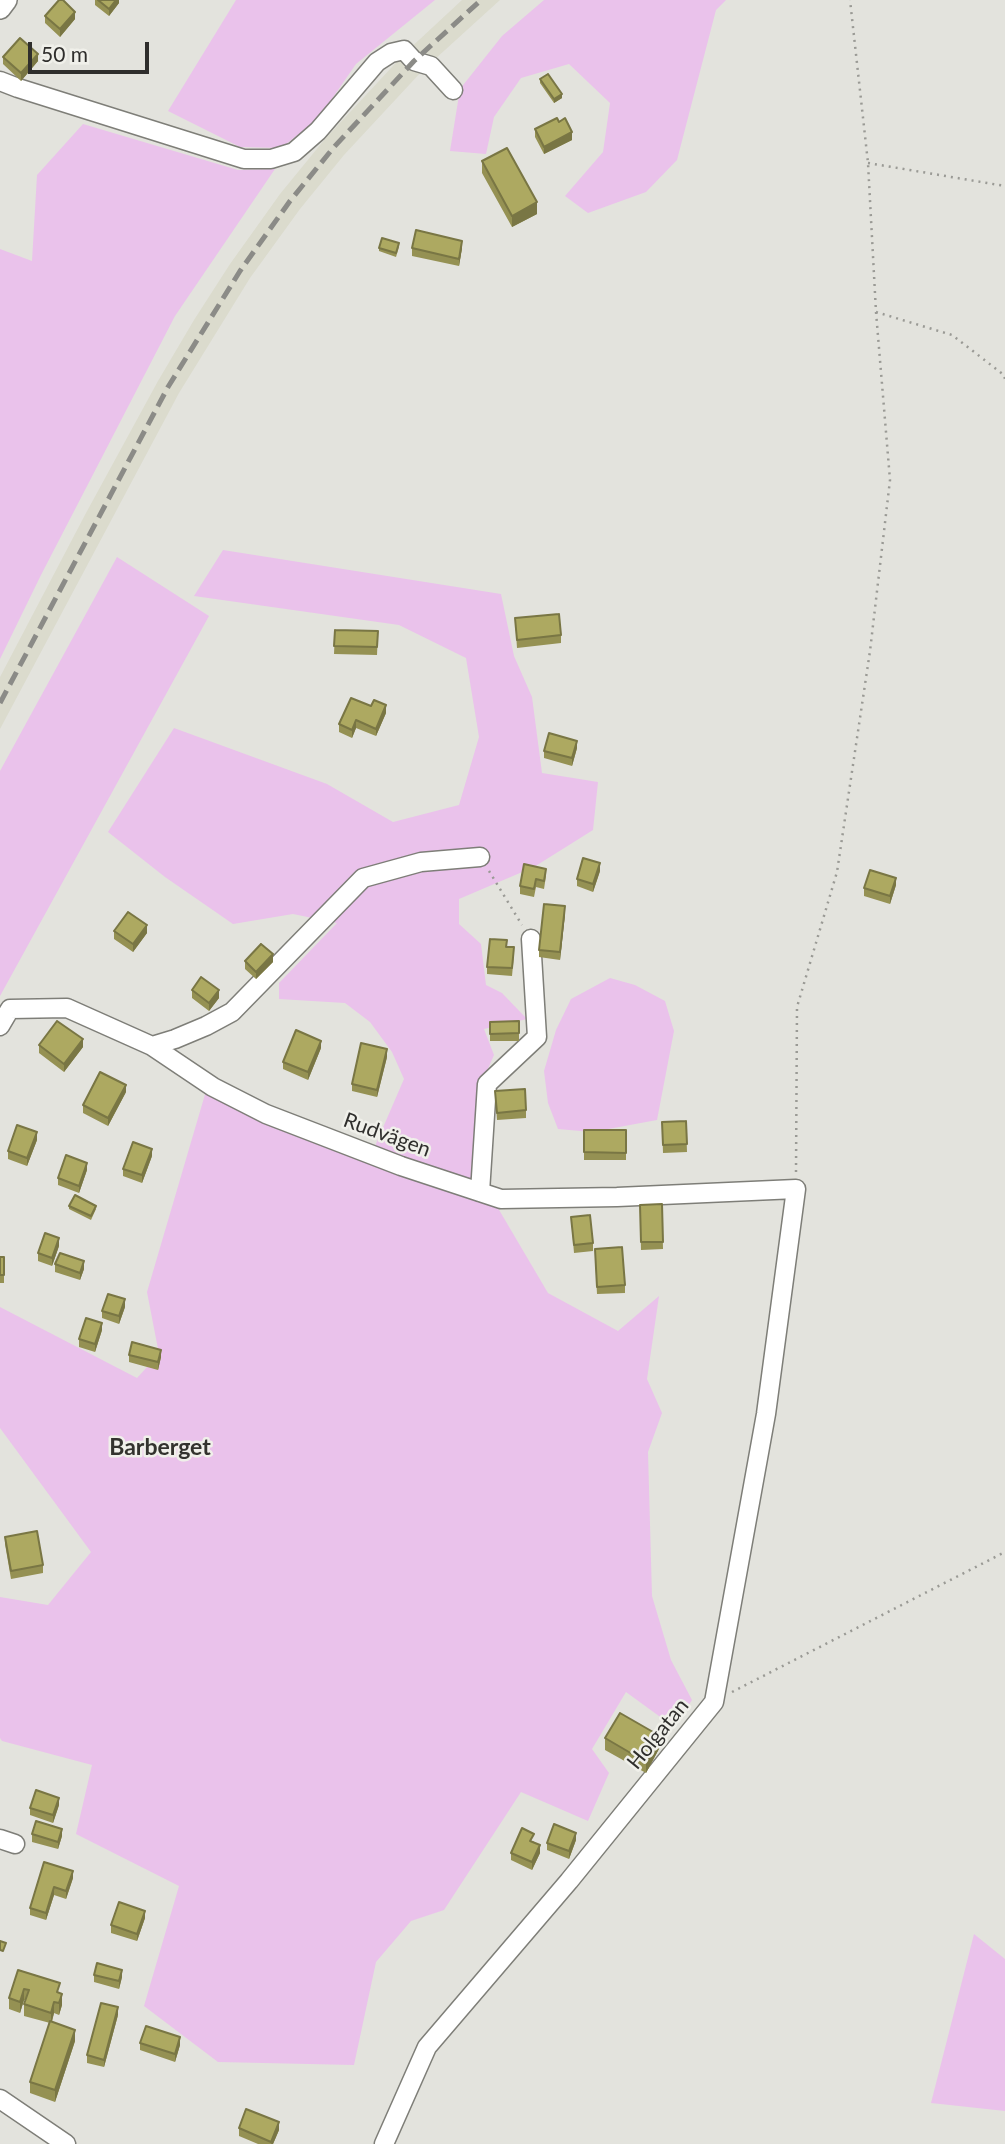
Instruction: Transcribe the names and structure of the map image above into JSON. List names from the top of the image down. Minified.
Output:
{"streets":{"street":["Rudvägen","Holgatan"]},"crossings":[["Rudvägen","Holgatan"]],"districts":["Barberget"],"scale_bar":"50 m"}
